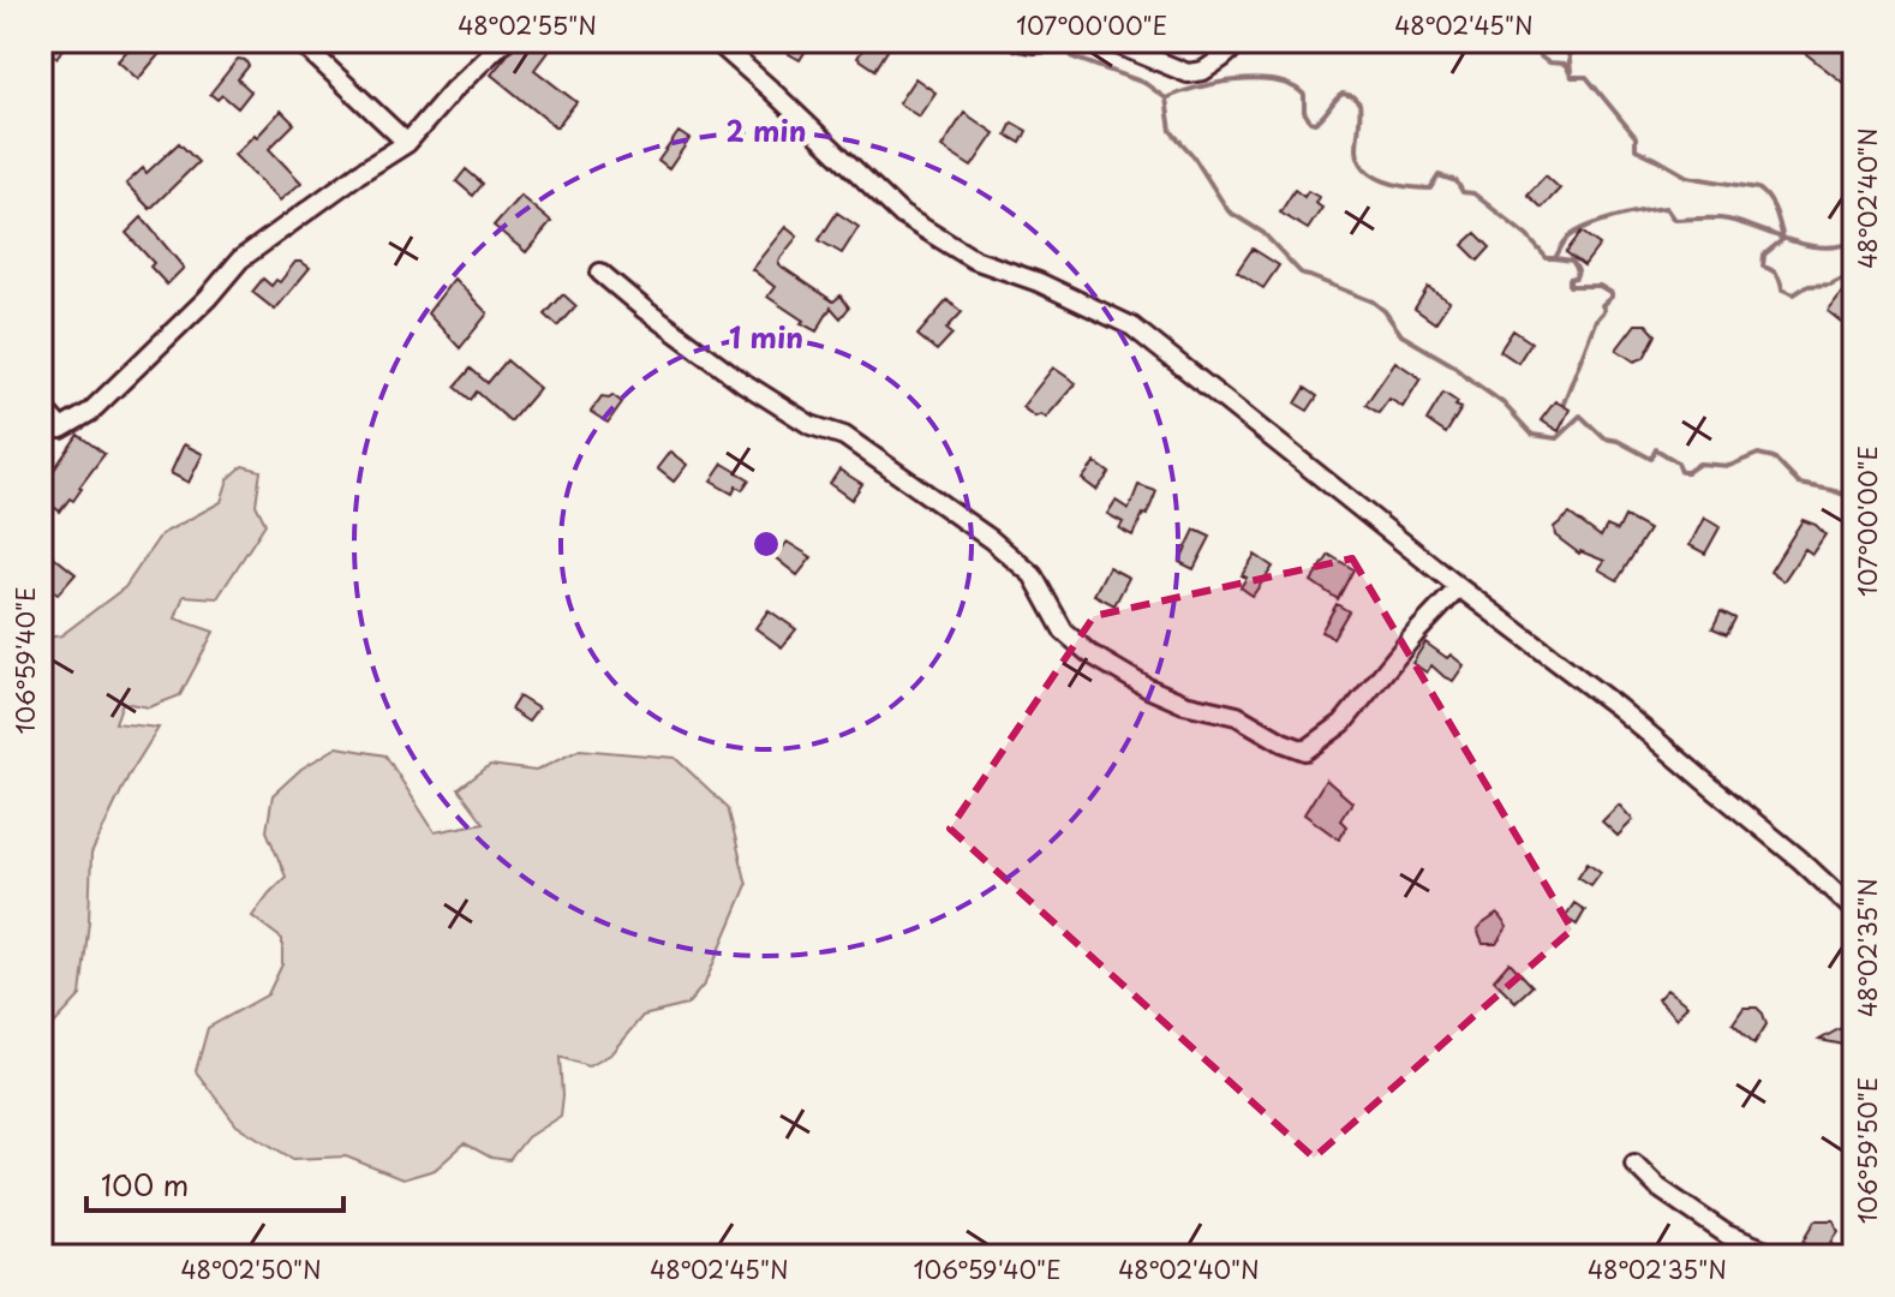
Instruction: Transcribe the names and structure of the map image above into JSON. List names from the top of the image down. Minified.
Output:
{"scale_bar":"100 m","coordinates":["48°02'55\"N","107°00'00\"E","48°02'45\"N","48°02'40\"N","106°59'40\"E","48°02'35\"N","106°59'50\"E","48°02'50\"N"],"rings":["2 min","1 min"]}
